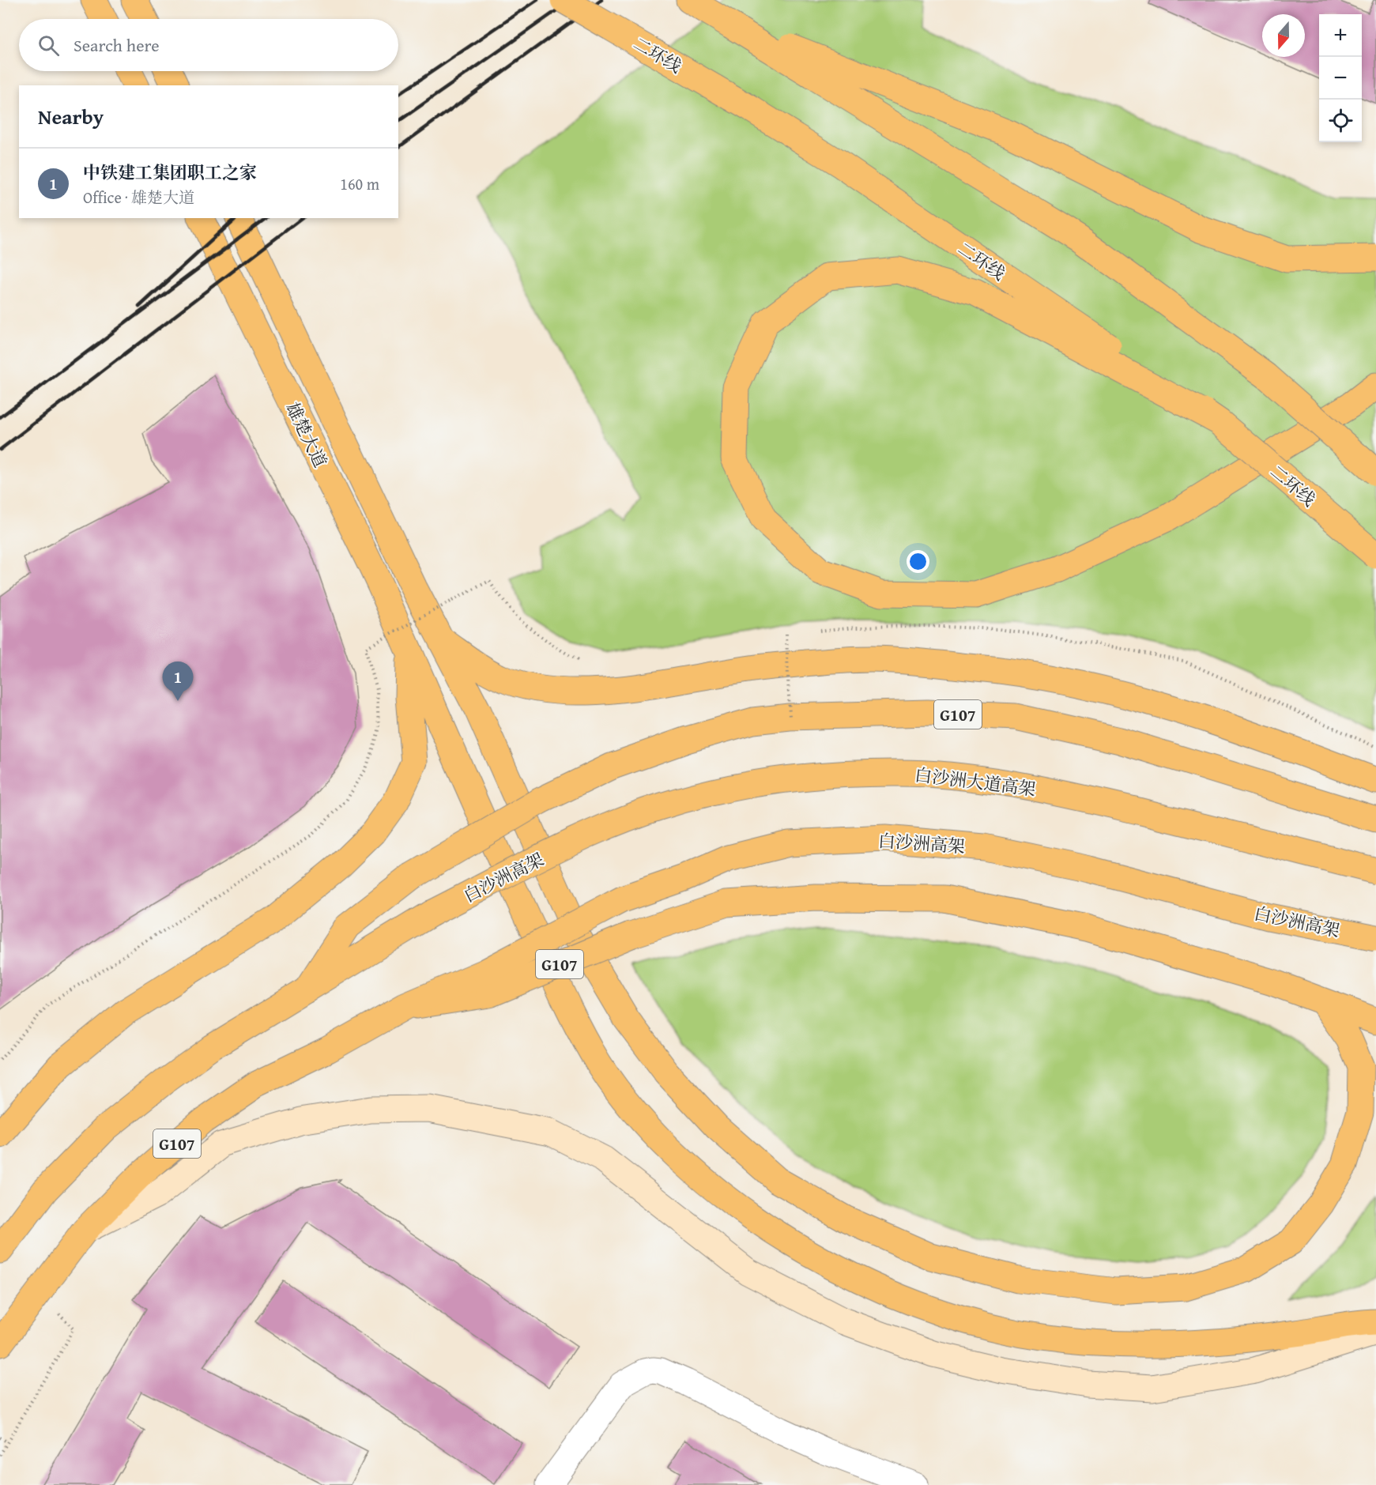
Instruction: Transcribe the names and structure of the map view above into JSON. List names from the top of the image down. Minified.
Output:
{"streets":{"main road":["二环线","雄楚大道","G107","白沙洲大道高架","白沙洲高架"]},"crossings":[["雄楚大道","G107"],["G107","白沙洲高架"],["白沙洲大道高架","白沙洲高架"]],"north":"bottom","page":{"map_buttons":["+","−"],"search":"Search here","heading":"Nearby","list":[{"mark":"1","name":"中铁建工集团职工之家","note":"Office · 雄楚大道","value":"160 m"}],"pins":"1"}}
